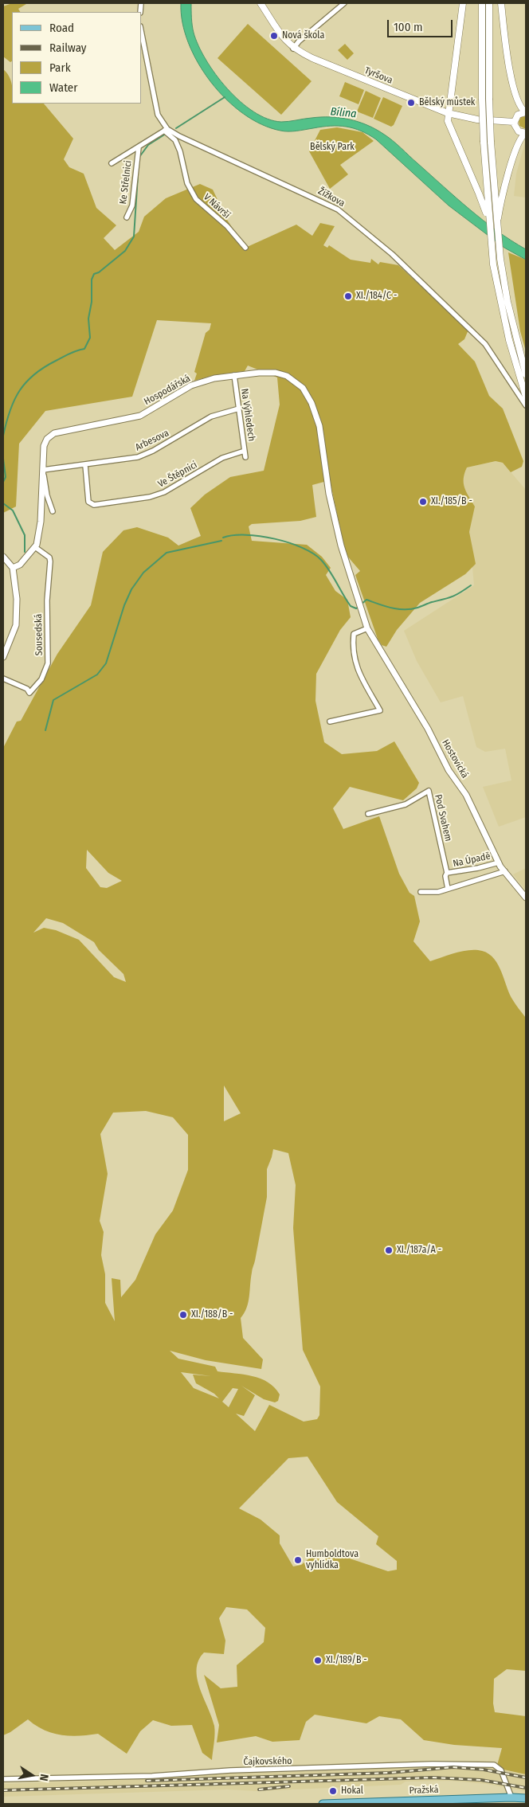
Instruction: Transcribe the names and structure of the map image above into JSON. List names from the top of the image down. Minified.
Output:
{"streets":{"main road":["Tyršova","Pražská"],"street":["Ke Střelnici","Žižkova","V Návrší","Hospodářská","Na Výhledech","Arbesova","Ve Štěpnici","Sousedská","Hostovická","Pod Svahem","Na Úpadě","Čajkovského"]},"crossings":[["Ke Střelnici","Žižkova"],["Ke Střelnici","V Návrší"],["Žižkova","V Návrší"],["Hospodářská","Na Výhledech"],["Hospodářská","Arbesova"],["Hospodářská","Sousedská"],["Hospodářská","Hostovická"],["Na Výhledech","Arbesova"],["Na Výhledech","Ve Štěpnici"],["Arbesova","Ve Štěpnici"],["Hostovická","Na Úpadě"],["Pod Svahem","Na Úpadě"],["Čajkovského","Pražská"]],"water":["Bílina"],"parks":["Bělský Park"],"places":["Nová škola","Bělský můstek","XI./184/C -","XI./185/B -","XI./187a/A -","XI./188/B -","Humboldtova vyhlídka","XI./189/B -","Hokal"],"legend":["Road","Railway","Park","Water"],"scale_bar":"100 m","north":"right"}
